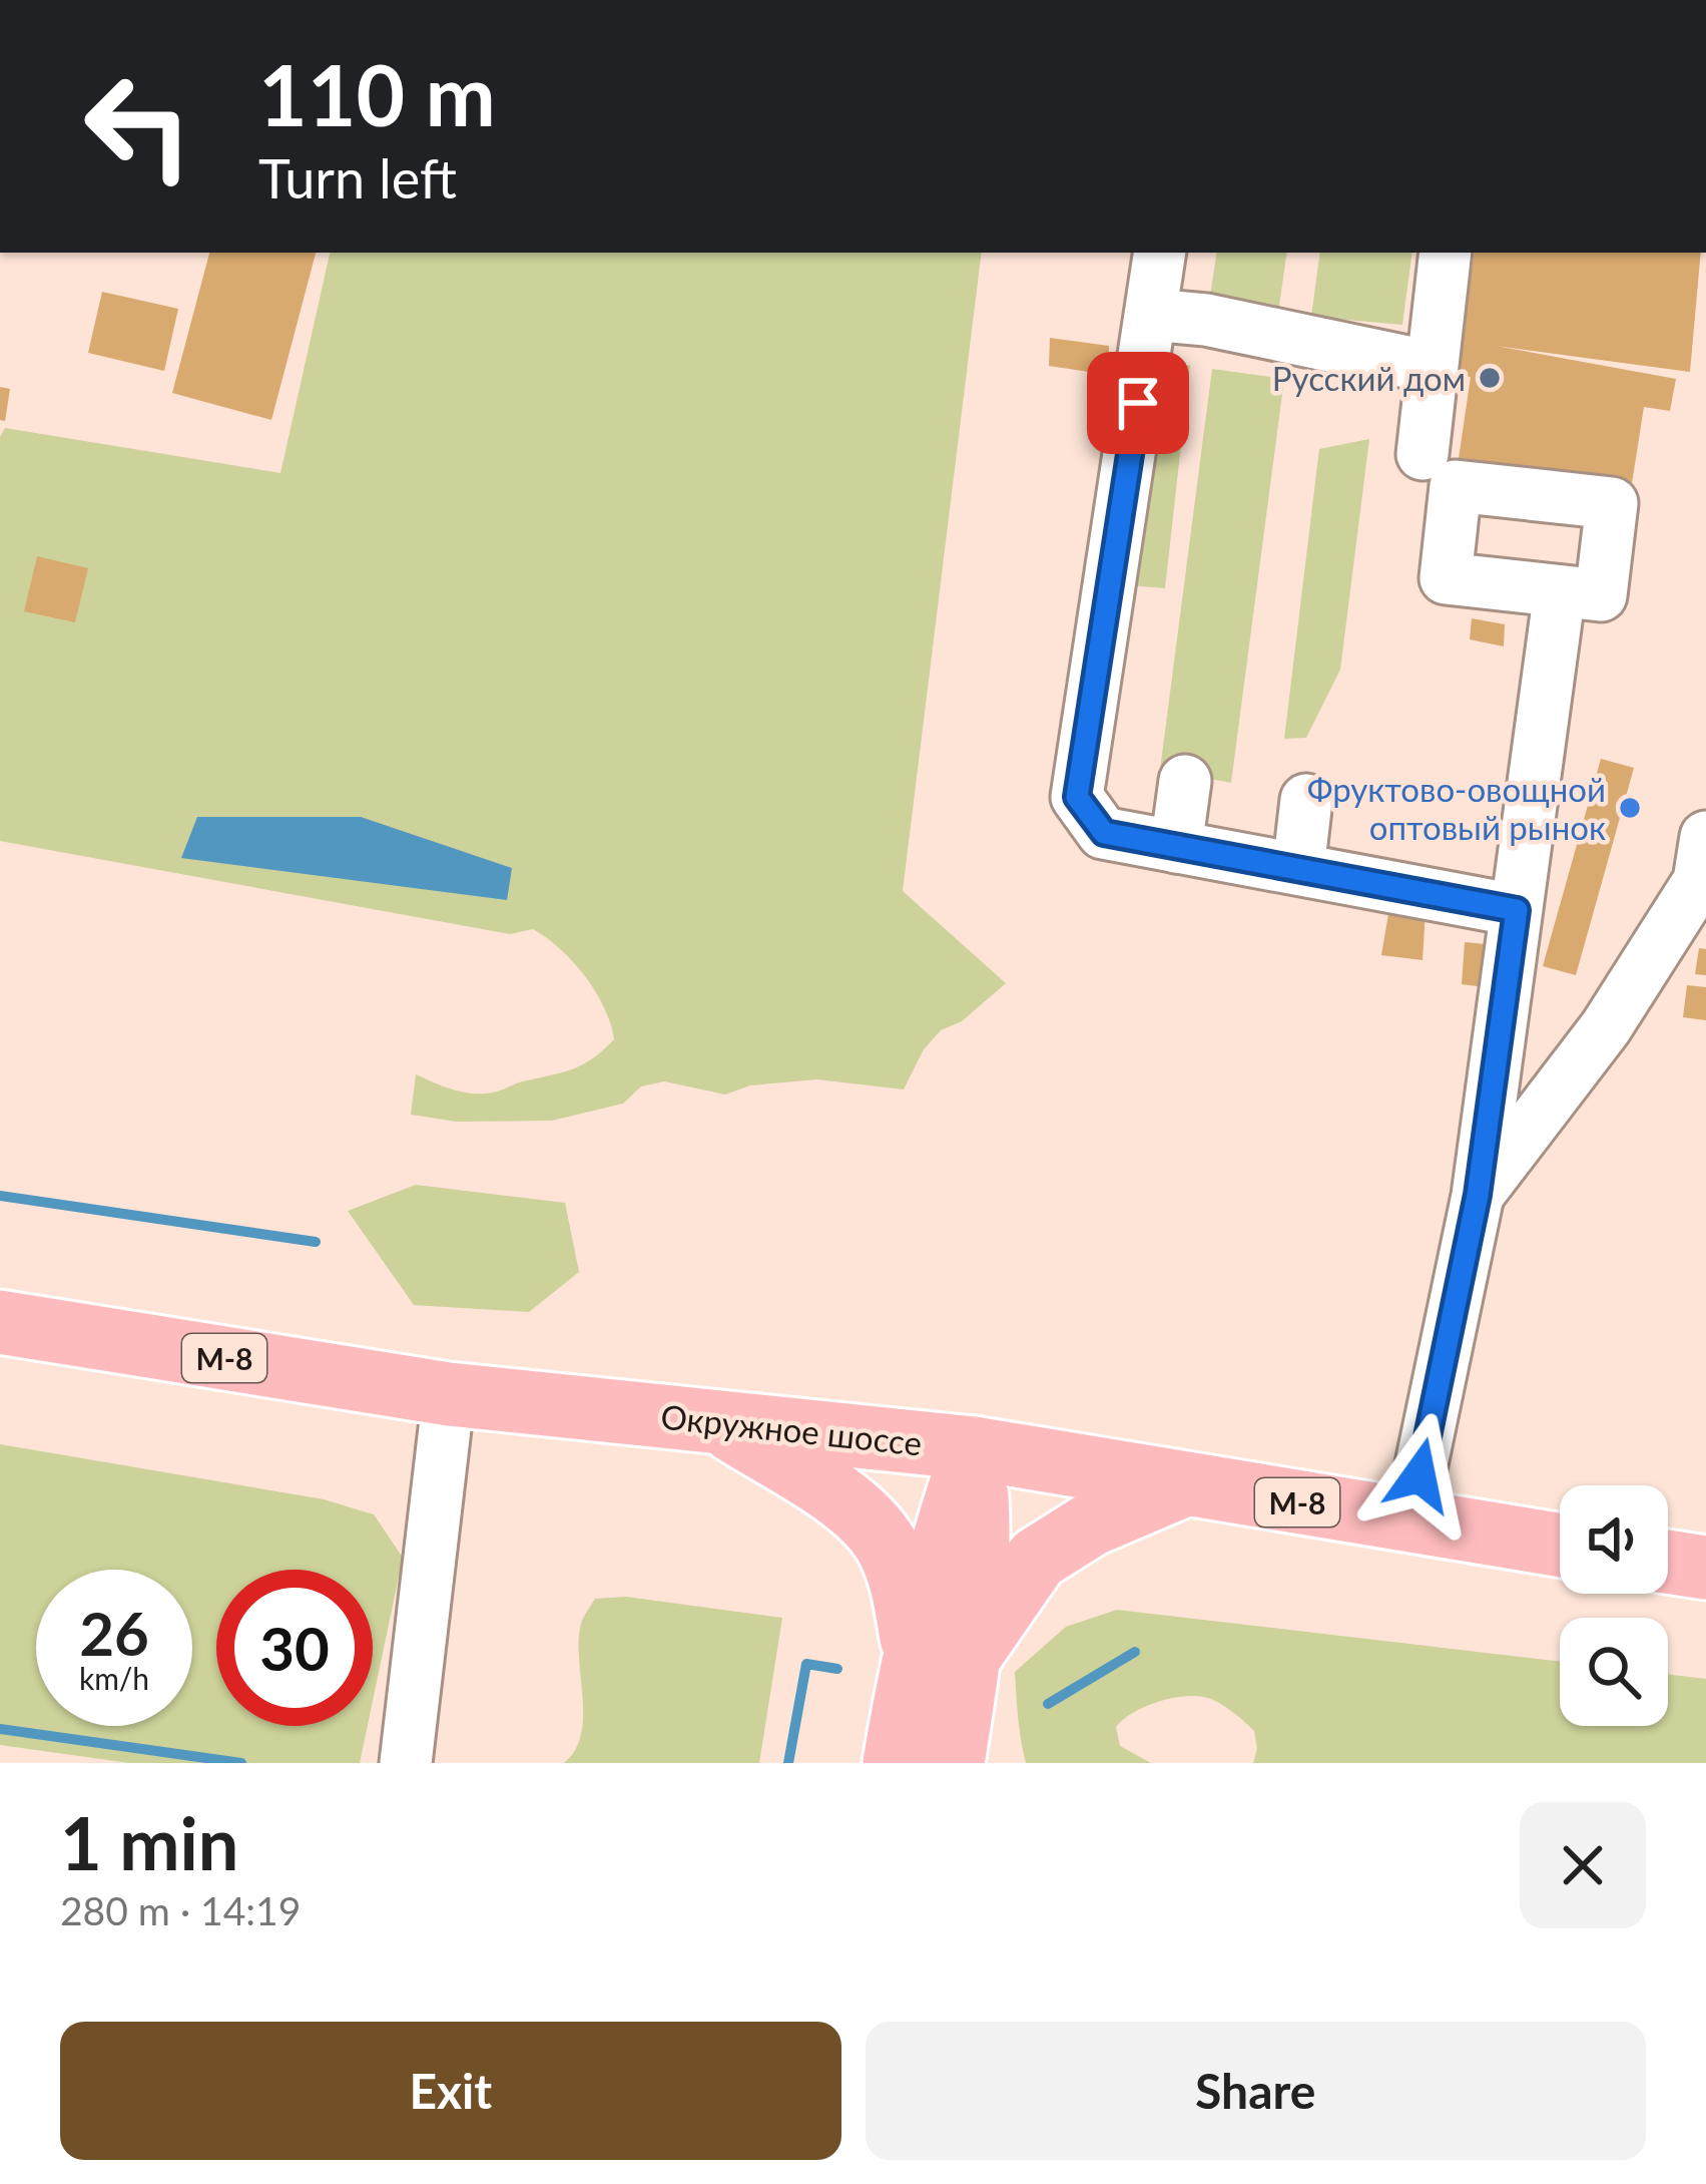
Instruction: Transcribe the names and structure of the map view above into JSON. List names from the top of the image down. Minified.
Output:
{"streets":{"main road":["М-8","Окружное шоссе"]},"places":["Русский дом","Фруктово-овощной оптовый рынок"],"page":{"turn":["110 m","Turn left"],"speed":"26 km/h","limit":"30","heading":["1 min","280 m · 14:19"],"buttons":["Exit","Share"]}}
